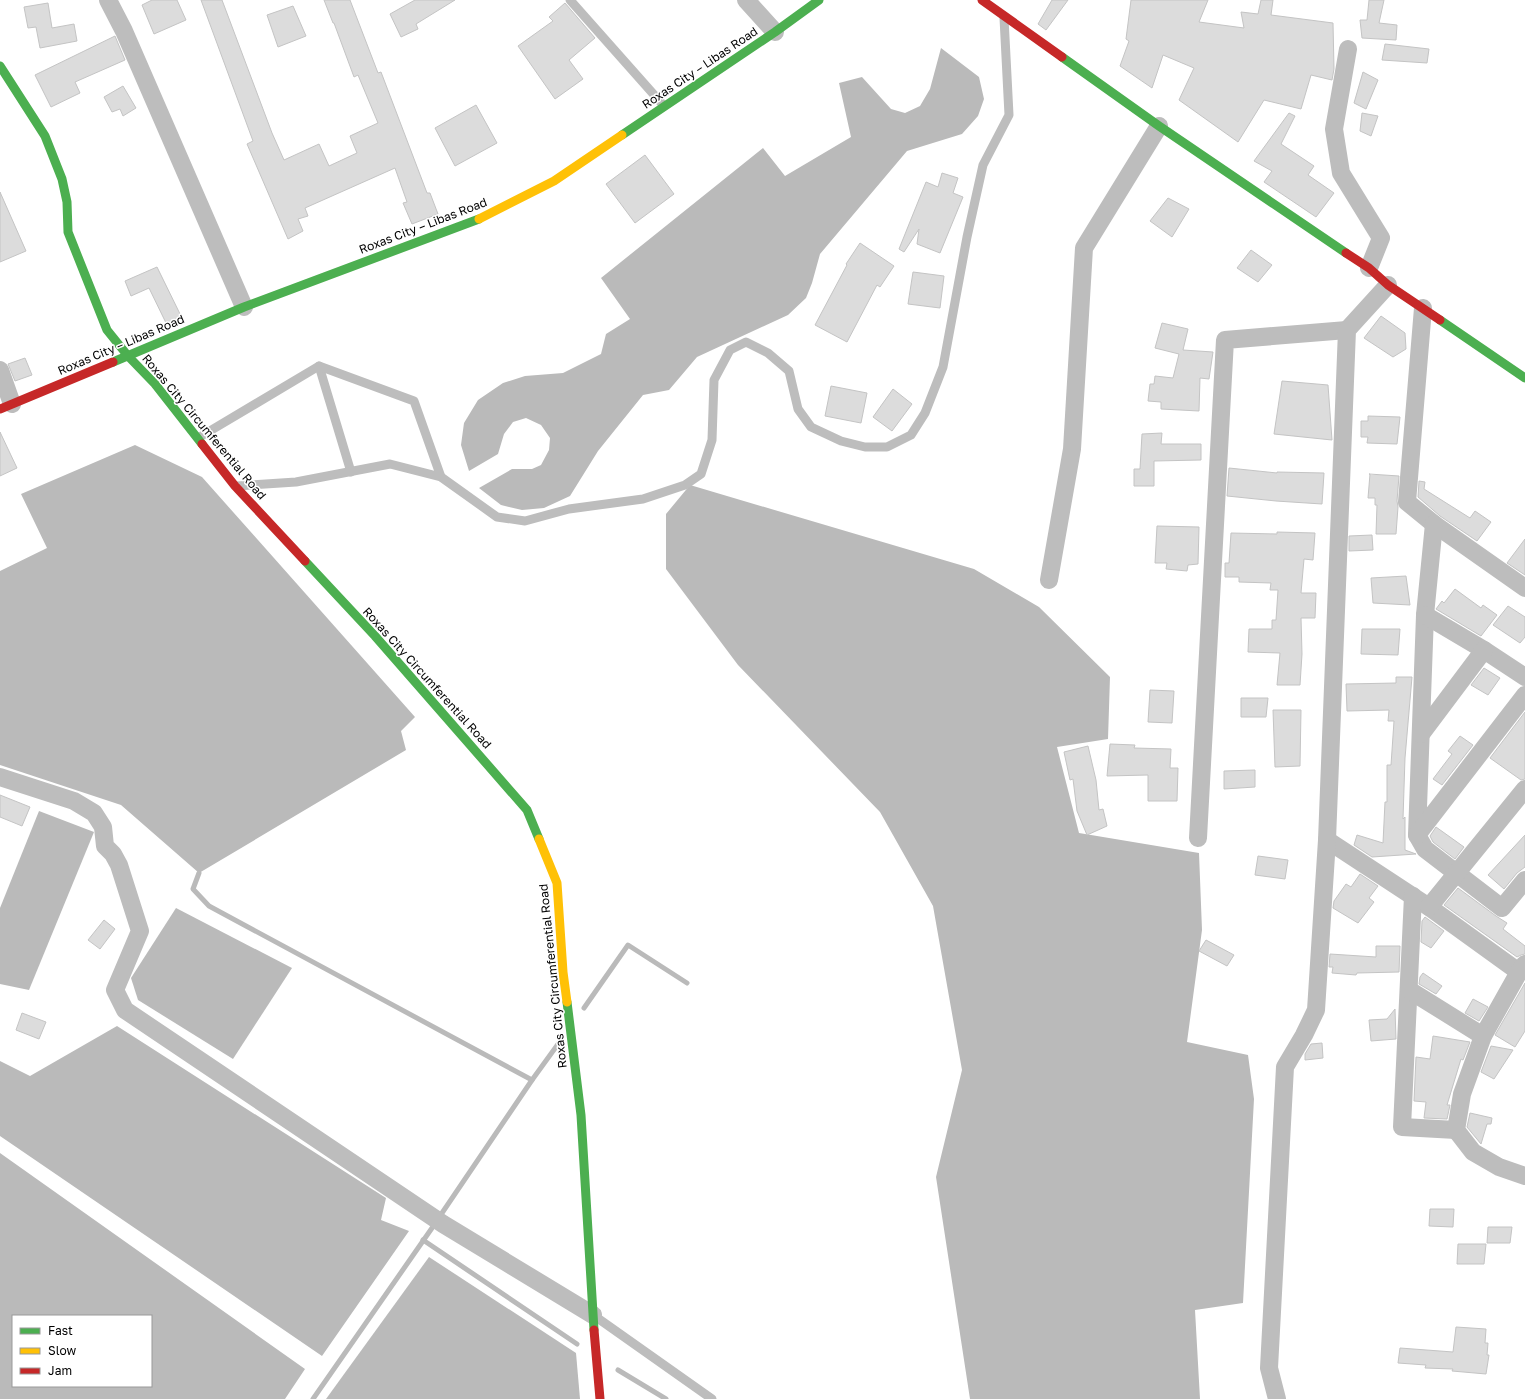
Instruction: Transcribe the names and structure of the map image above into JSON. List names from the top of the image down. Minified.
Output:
{"streets":{"main road":["Roxas City – Libas Road","Roxas City Circumferential Road"]},"crossings":[["Roxas City – Libas Road","Roxas City Circumferential Road"]],"legend":["Fast","Slow","Jam"]}
